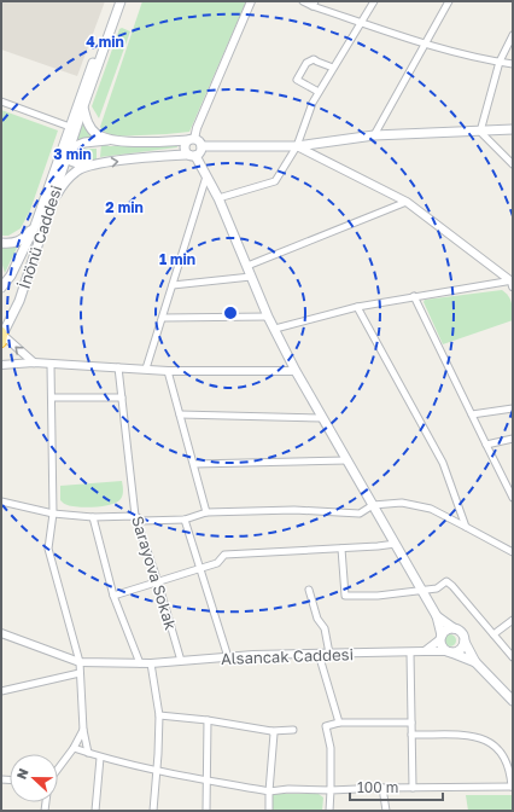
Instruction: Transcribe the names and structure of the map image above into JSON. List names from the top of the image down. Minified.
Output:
{"streets":{"main road":["İnönü Caddesi"],"street":["Sarayova Sokak","Alsancak Caddesi"]},"crossings":[["Sarayova Sokak","Alsancak Caddesi"]],"scale_bar":"100 m","north":"left","rings":["4 min","3 min","2 min","1 min"]}
